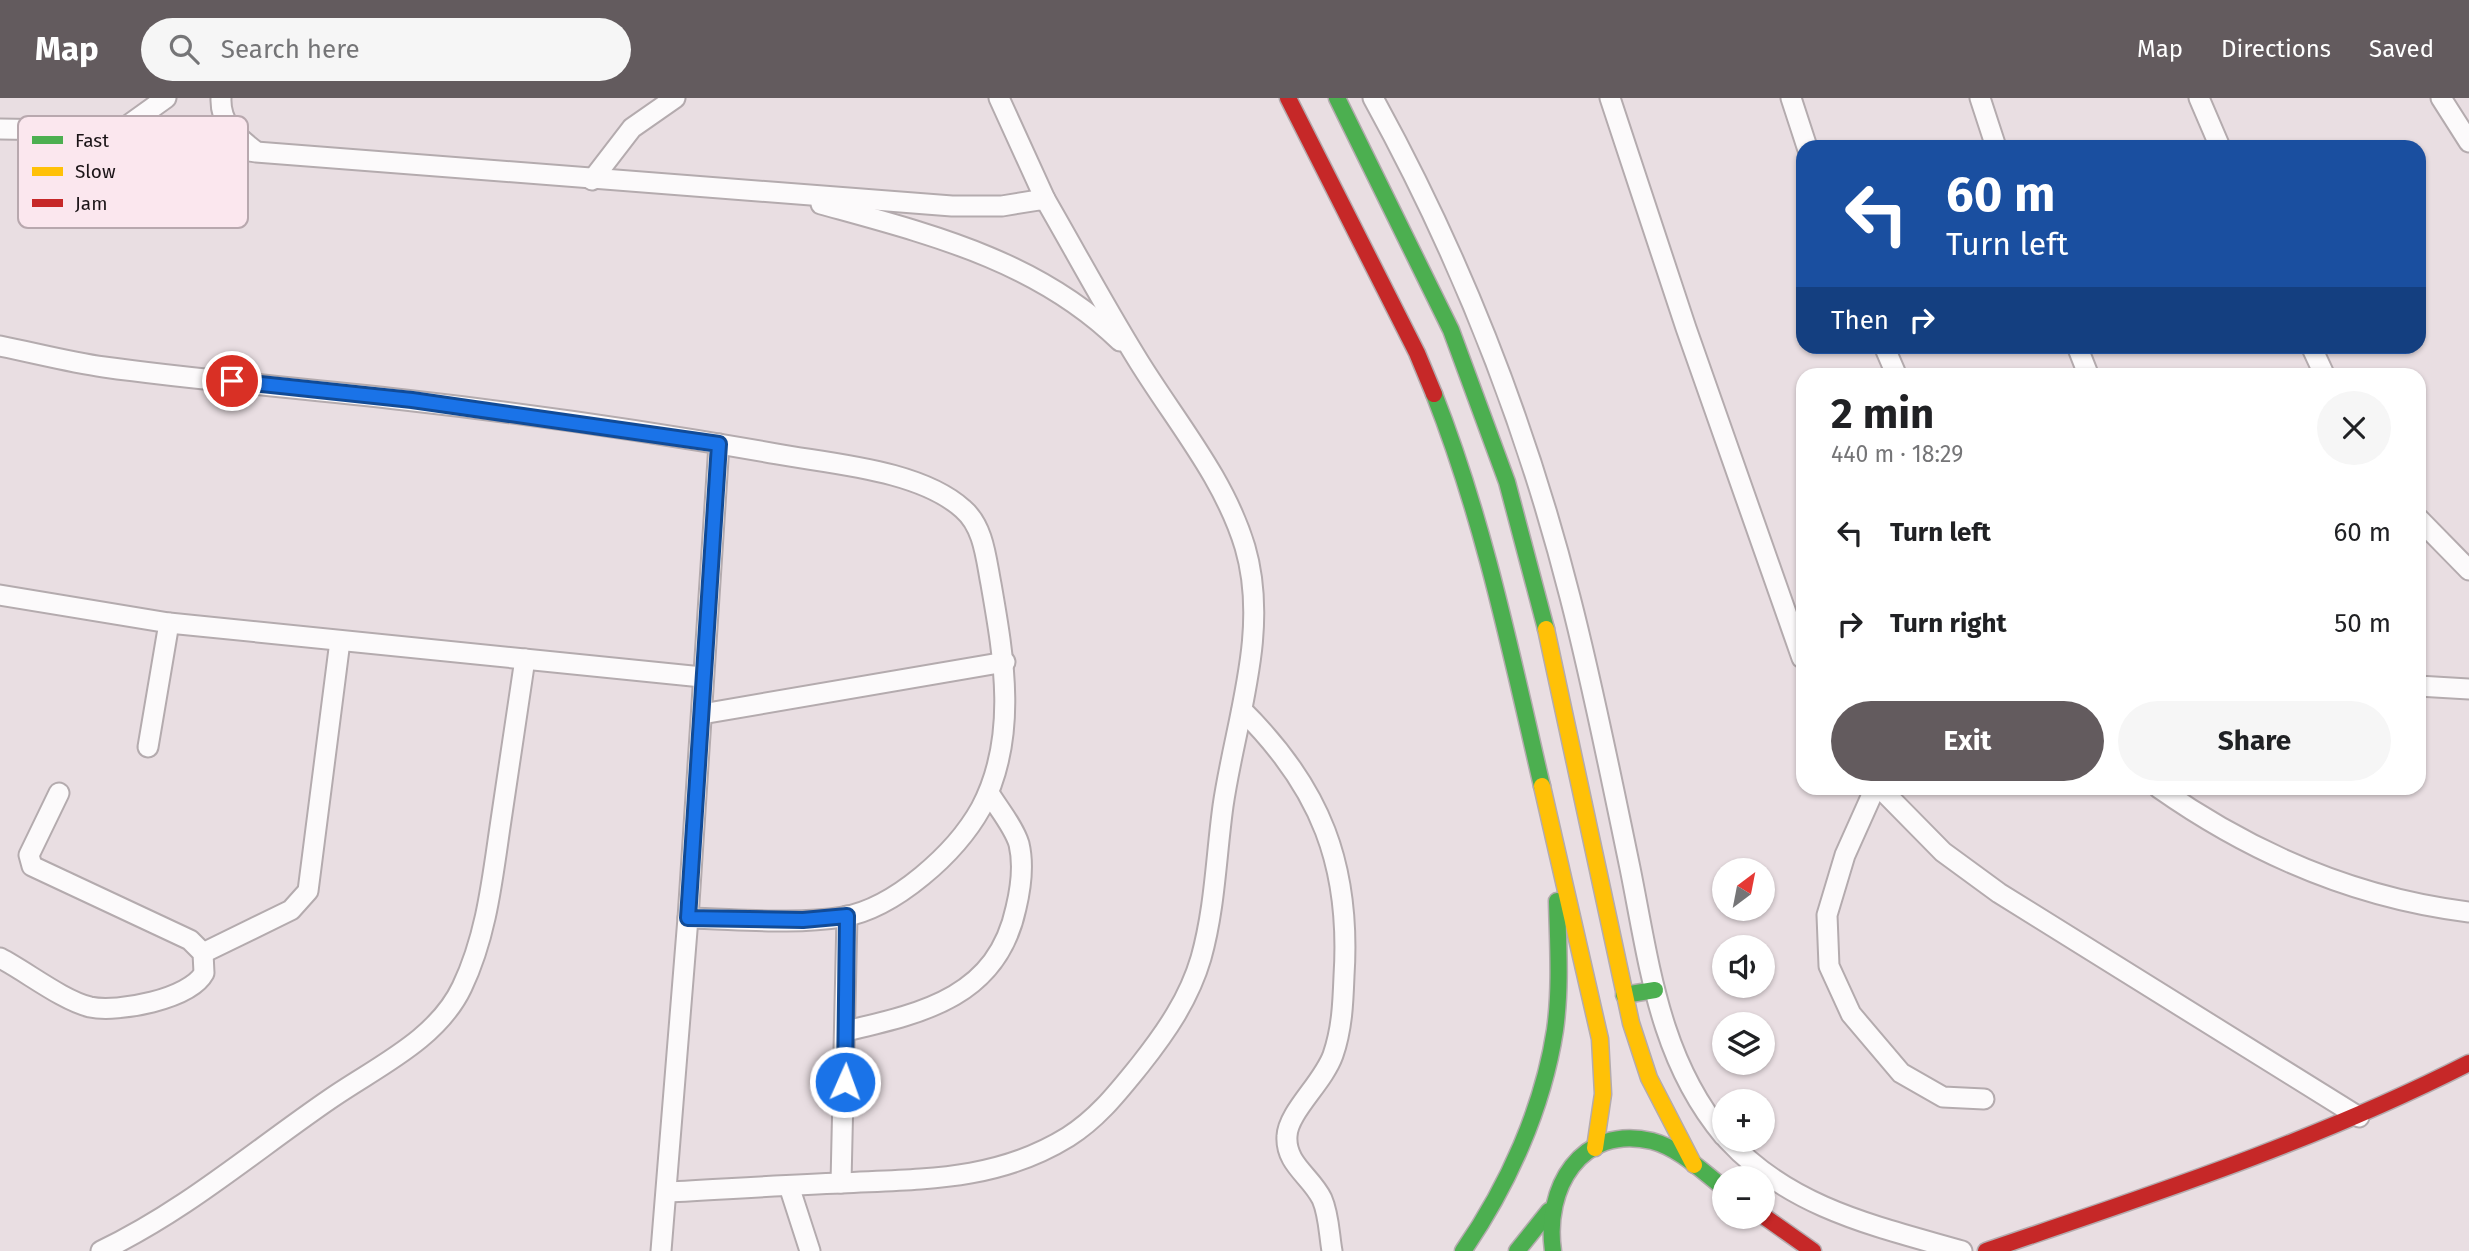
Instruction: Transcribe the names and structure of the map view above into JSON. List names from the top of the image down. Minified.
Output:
{"legend":["Fast","Slow","Jam"],"north":"top right","page":{"header":"Map","search":"Search here","nav":["Map","Directions","Saved"],"turn":["60 m","Turn left"],"then":"Then","heading":["2 min","440 m · 18:29"],"list":[{"name":"Turn left","value":"60 m"},{"name":"Turn right","value":"50 m"}],"buttons":["Exit","Share"],"map_buttons":["+","−"]}}
